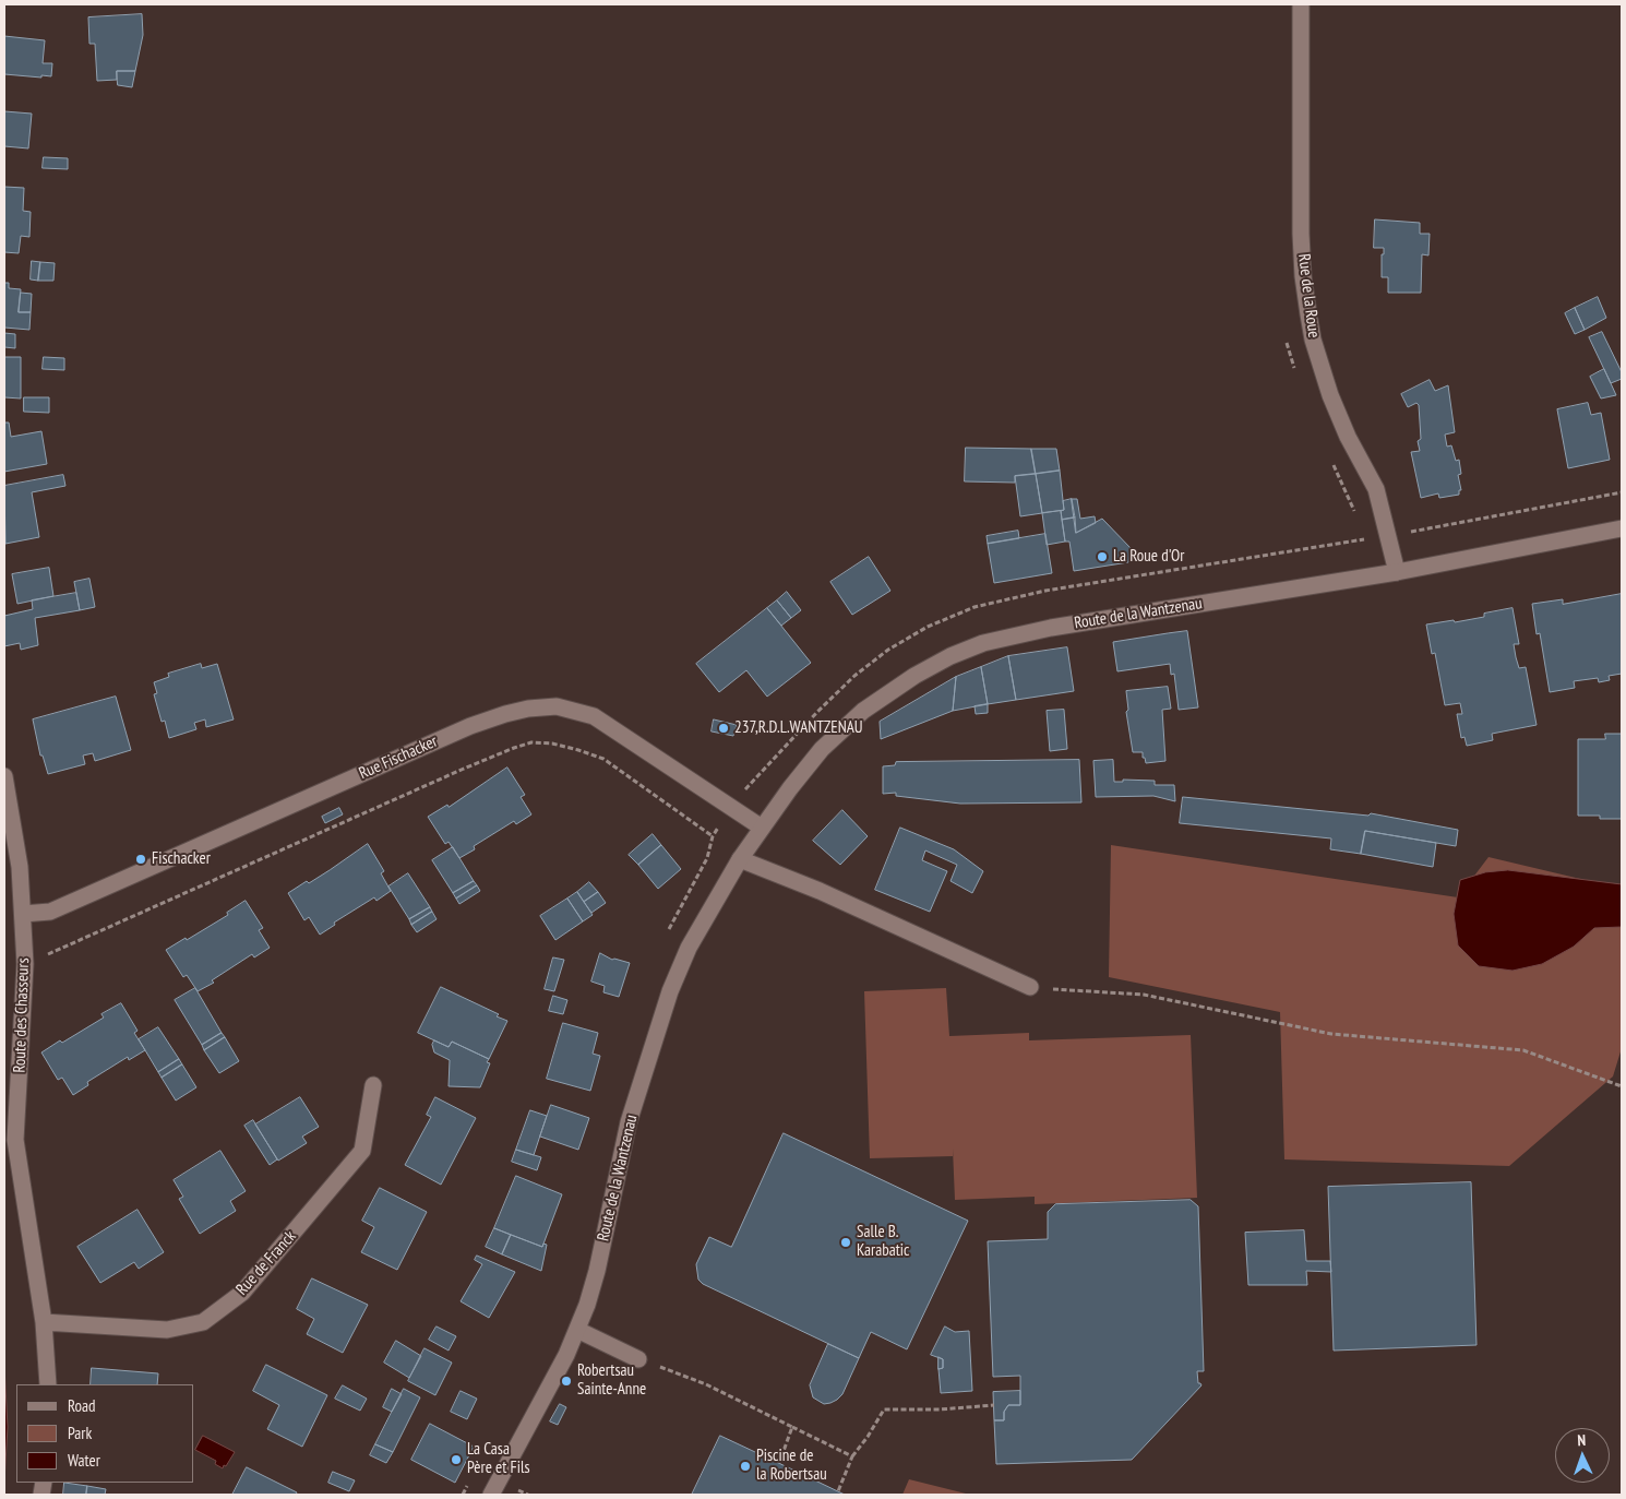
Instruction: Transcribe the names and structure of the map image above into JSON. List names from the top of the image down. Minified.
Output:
{"streets":{"street":["Rue de la Roue","Route de la Wantzenau","Rue Fischacker","Route des Chasseurs","Rue de Franck"]},"crossings":[["Rue de la Roue","Route de la Wantzenau"],["Route de la Wantzenau","Rue Fischacker"],["Rue Fischacker","Route des Chasseurs"],["Route des Chasseurs","Rue de Franck"]],"places":["La Roue d'Or","237,R.D.L.WANTZENAU","Fischacker","Salle B. Karabatic","Robertsau Sainte-Anne","La Casa Père et Fils","Piscine de la Robertsau"],"legend":["Road","Park","Water"],"north":"top"}
